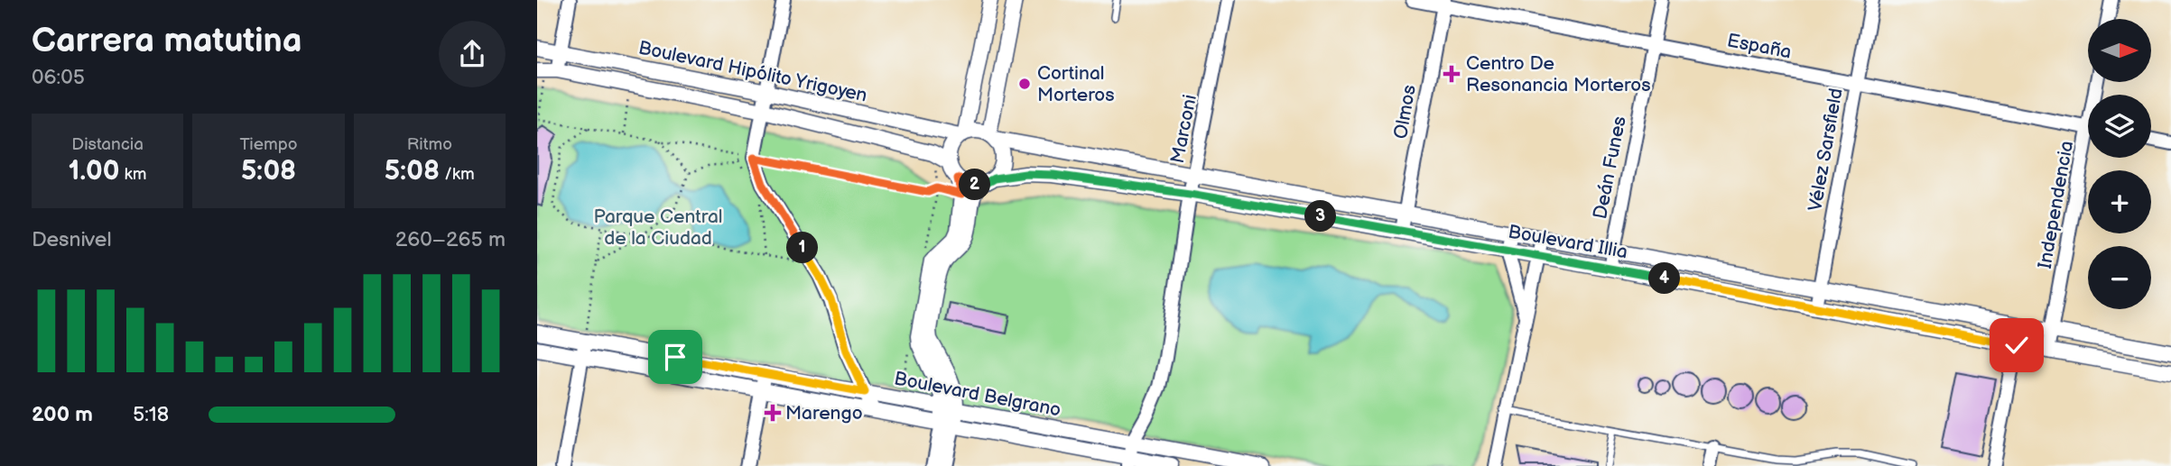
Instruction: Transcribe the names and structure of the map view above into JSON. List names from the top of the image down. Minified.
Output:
{"streets":{"street":["España","Boulevard Hipólito Yrigoyen","Olmos","Marconi","Vélez Sarsfield","Deán Funes","Independencia","Boulevard Illia","Boulevard Belgrano"]},"crossings":[["España","Olmos"],["España","Vélez Sarsfield"],["España","Deán Funes"],["Boulevard Hipólito Yrigoyen","Boulevard Illia"],["Olmos","Boulevard Illia"],["Marconi","Boulevard Illia"],["Marconi","Boulevard Belgrano"],["Vélez Sarsfield","Boulevard Illia"],["Deán Funes","Boulevard Illia"],["Independencia","Boulevard Illia"]],"parks":["Parque Central de la Ciudad"],"places":{"health":["Centro De Resonancia Morteros","Marengo"],"other":["Cortinal Morteros"]},"north":"right","page":{"heading":["Carrera matutina","06:05"],"map_buttons":["+","−"],"stats":[["Distancia","1.00 km"],["Tiempo","5:08"],["Ritmo","5:08 /km"]],"pins":["2","3","1","4"],"chart":["Desnivel","260–265 m"],"list":[{"name":"200 m","note":"5:18"}]}}
